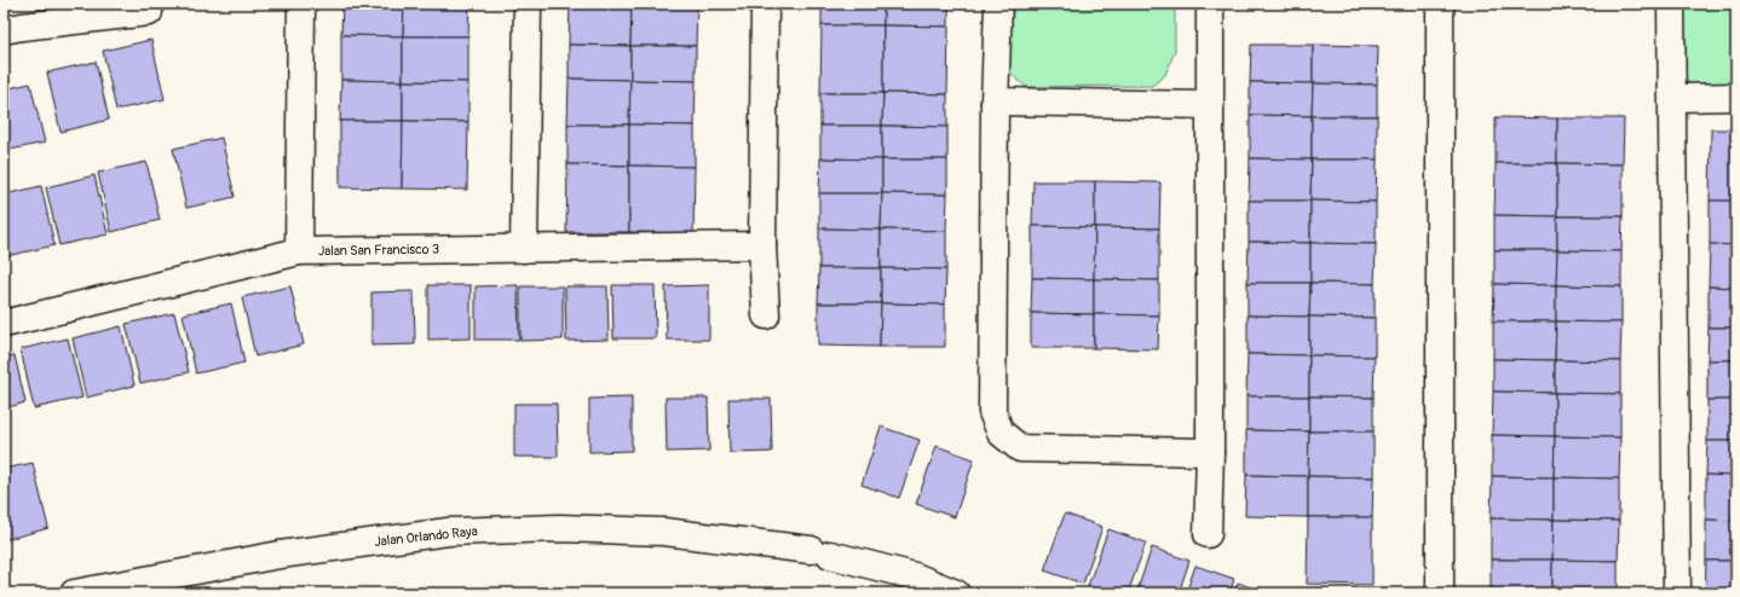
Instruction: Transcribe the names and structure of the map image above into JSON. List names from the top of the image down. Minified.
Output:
{"streets":{"street":["Jalan San Francisco 3","Jalan Orlando Raya"]}}
